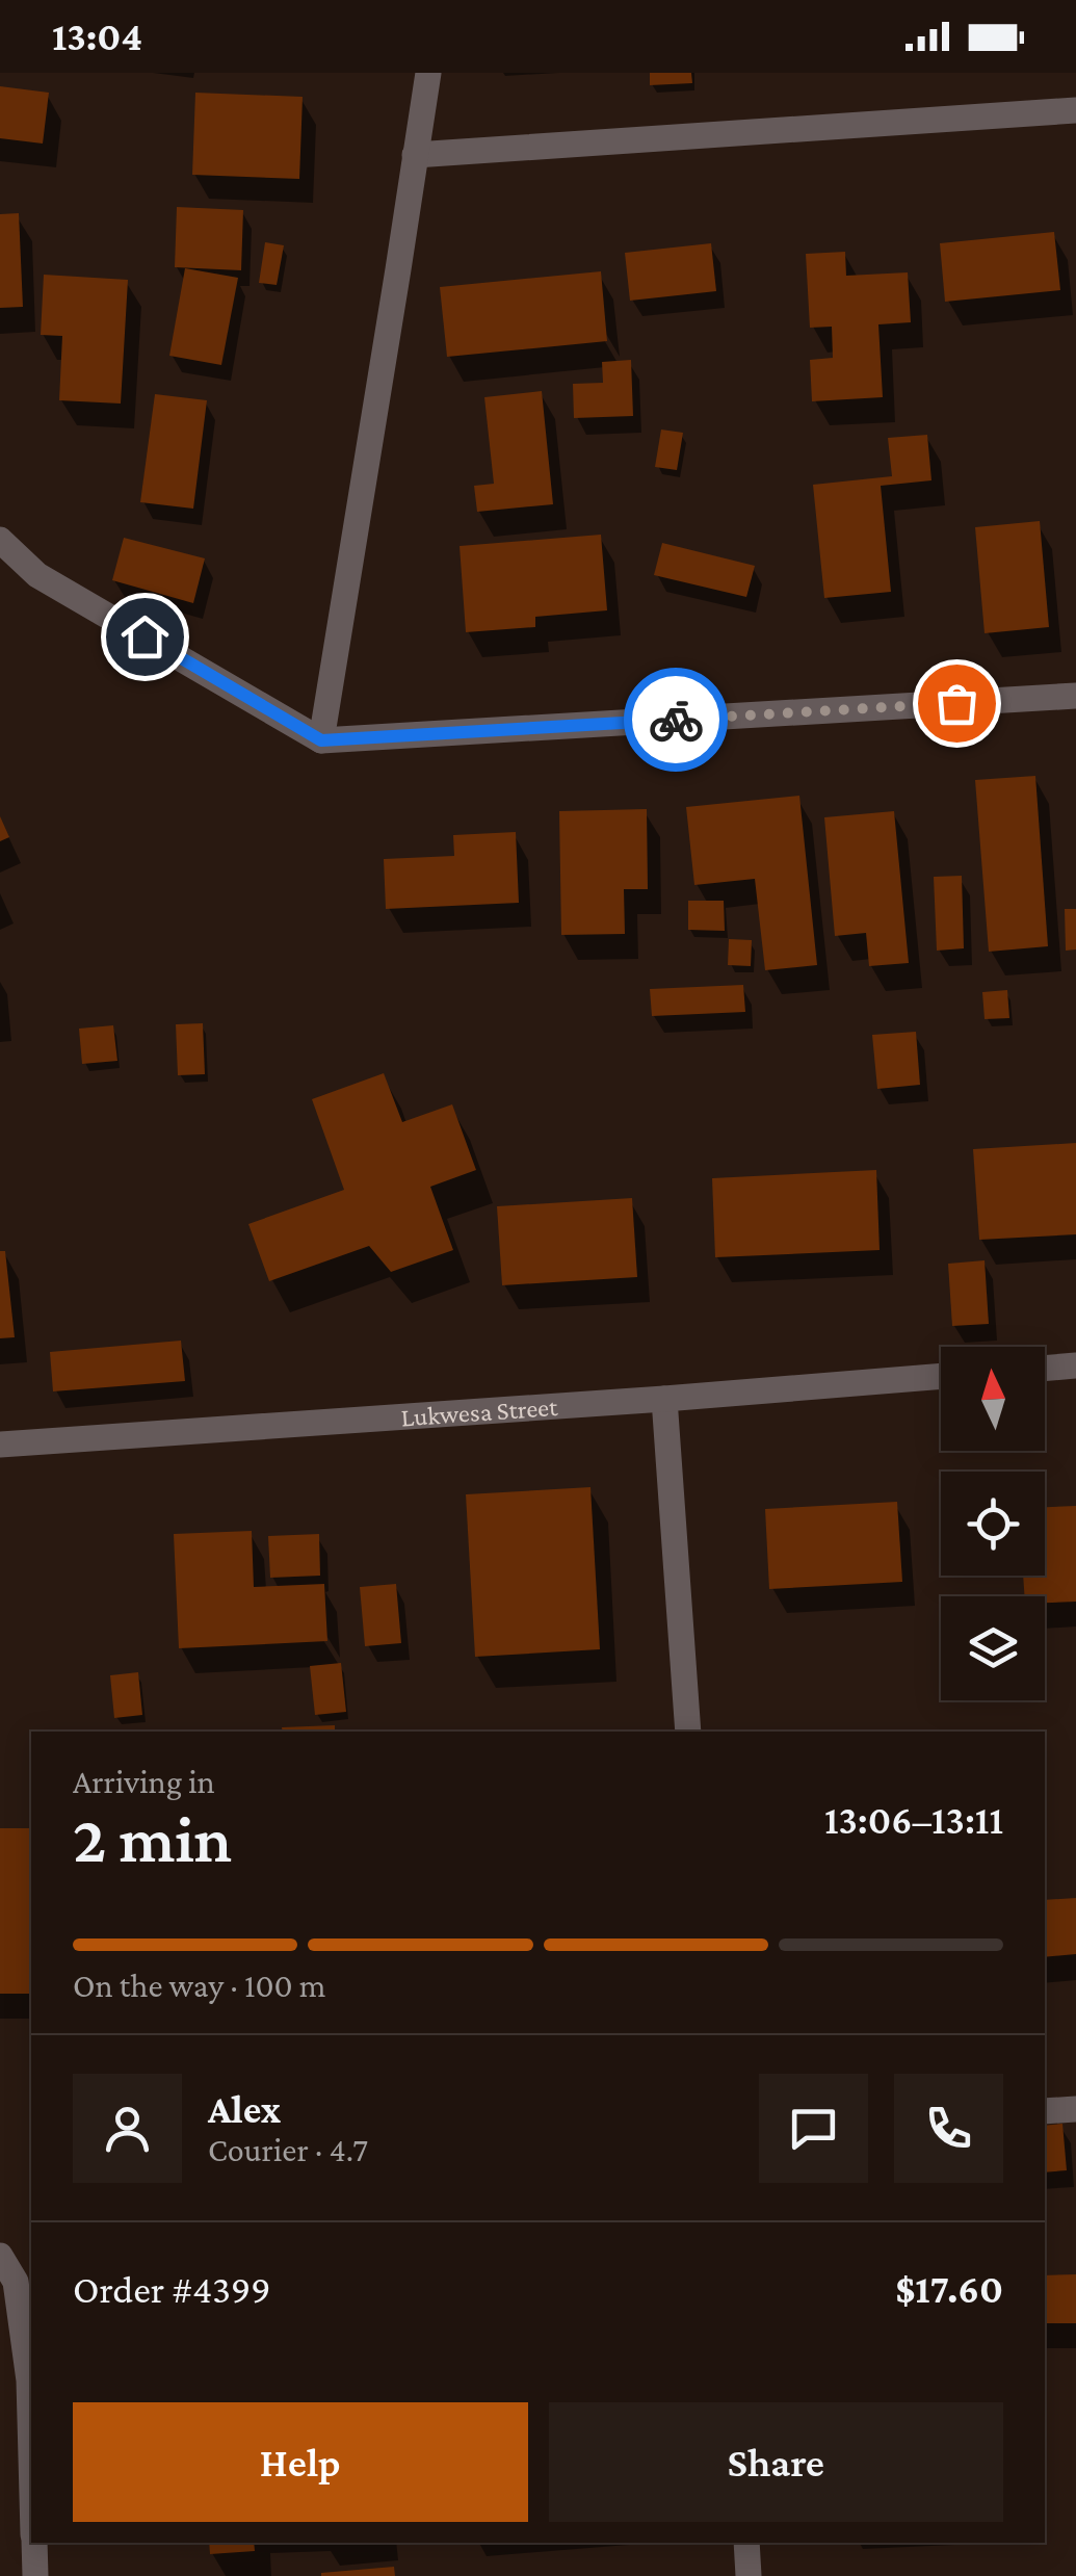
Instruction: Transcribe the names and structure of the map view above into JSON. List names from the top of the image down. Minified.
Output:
{"streets":{"street":["Lukwesa Street"]},"north":"top","page":{"status":"13:04","heading":["2 min","Arriving in","13:06–13:11"],"panel":["Alex","Courier · 4.7","Order #4399","$17.60"],"bar":"On the way · 100 m","buttons":["Help","Share"]}}
